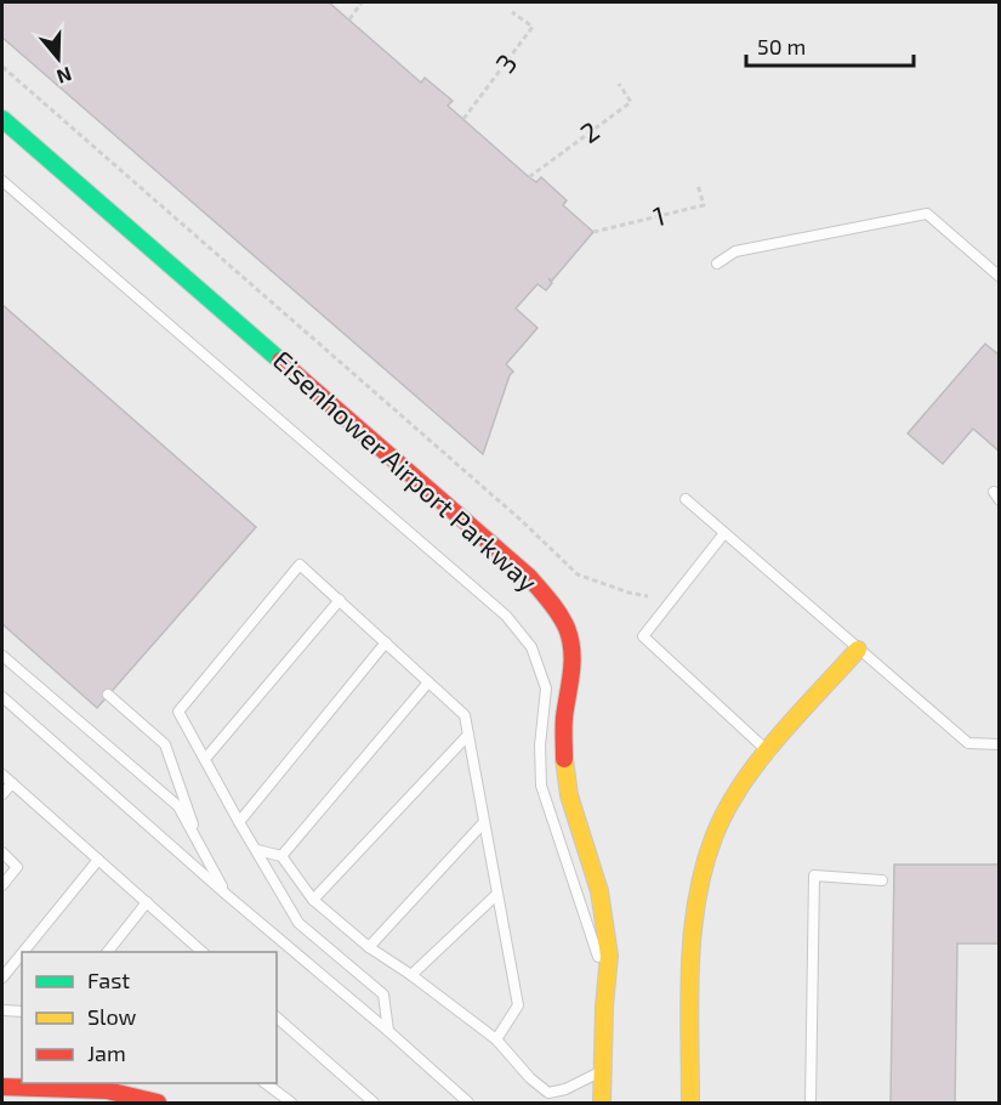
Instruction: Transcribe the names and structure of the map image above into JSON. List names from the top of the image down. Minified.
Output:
{"streets":{"main road":["Eisenhower Airport Parkway"],"path":["3","2","1"]},"legend":["Fast","Slow","Jam"],"scale_bar":"50 m","north":"bottom"}
